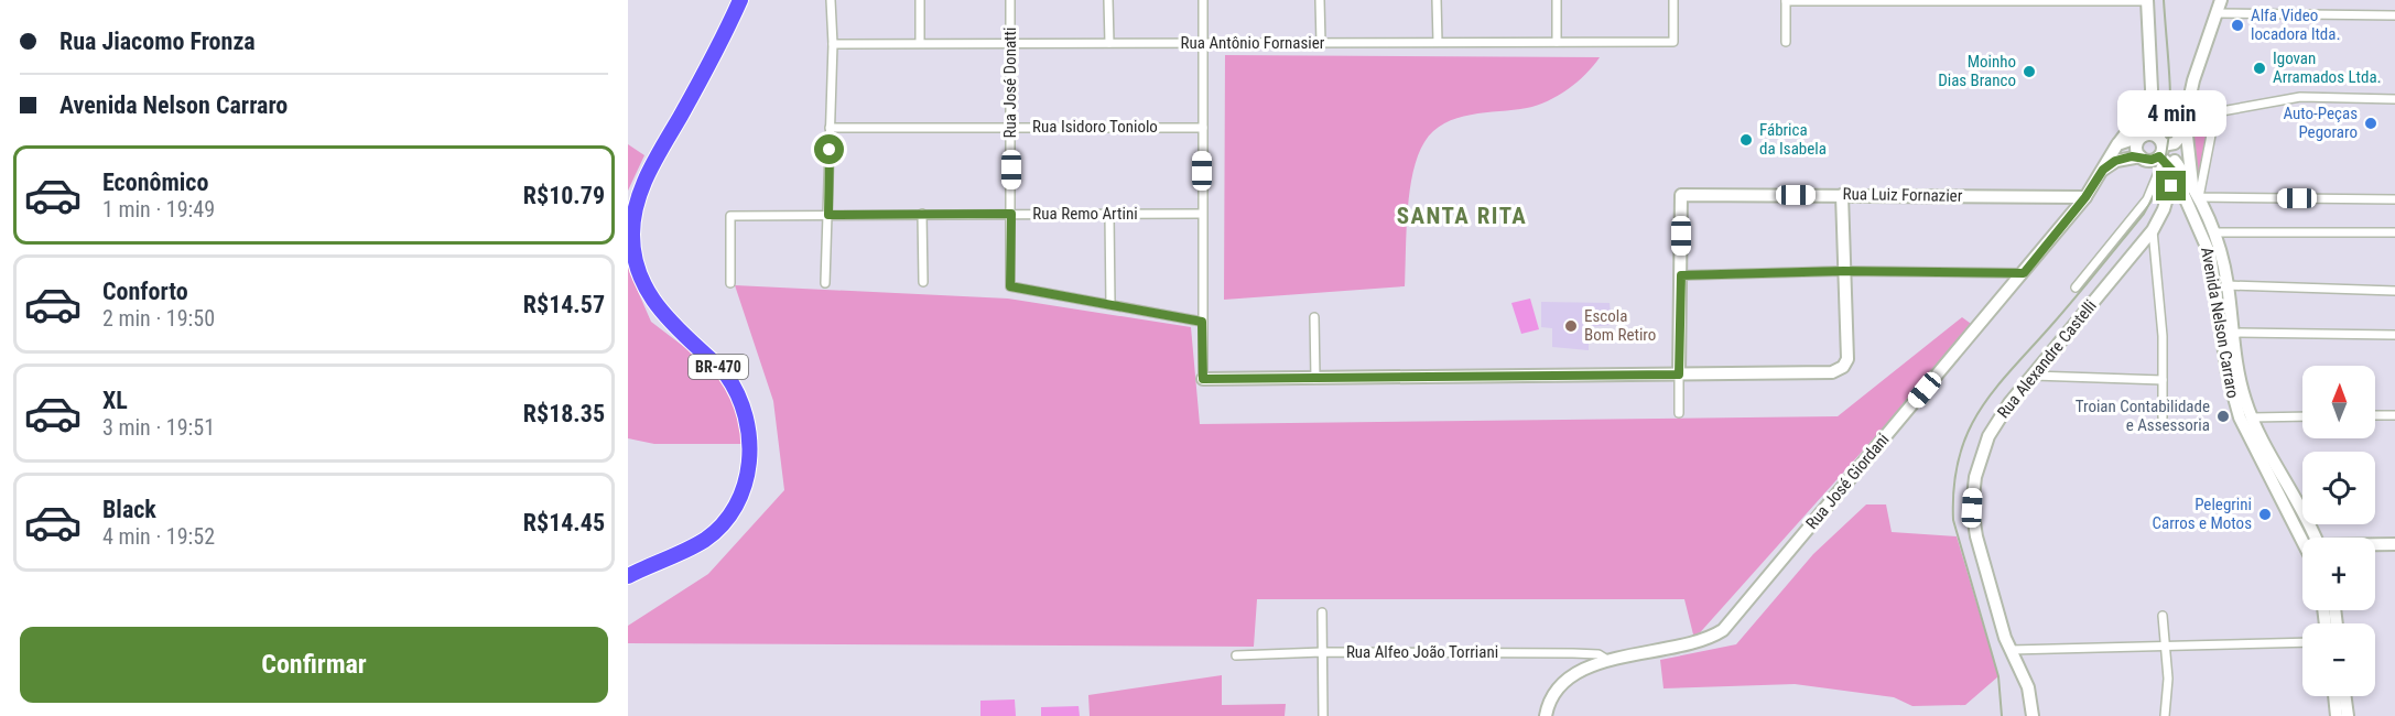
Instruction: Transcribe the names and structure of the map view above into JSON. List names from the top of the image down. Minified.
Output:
{"streets":{"highway":["BR-470"],"street":["Rua Antônio Fornasier","Rua José Donatti","Rua Isidoro Toniolo","Rua Luiz Fornazier","Rua Remo Artini","Avenida Nelson Carraro","Rua Alexandre Castelli","Rua José Giordani","Rua Alfeo João Torriani"]},"crossings":[["Rua Antônio Fornasier","Rua José Donatti"],["Rua José Donatti","Rua Isidoro Toniolo"],["Rua José Donatti","Rua Remo Artini"],["Rua Luiz Fornazier","Rua José Giordani"],["Avenida Nelson Carraro","Rua Alexandre Castelli"],["Rua José Giordani","Rua Alfeo João Torriani"]],"districts":["SANTA RITA"],"places":["Alfa Video locadora ltda.","Igovan Arramados Ltda.","Moinho Dias Branco","Auto-Peças Pegoraro","Fábrica da Isabela","Escola Bom Retiro","Troian Contabilidade e Assessoria","Pelegrini Carros e Motos"],"north":"top","page":{"banner":["Rua Jiacomo Fronza","Avenida Nelson Carraro"],"bubble":"4 min","list":[{"name":"Econômico","note":"1 min · 19:49","value":"R$10.79"},{"name":"Conforto","note":"2 min · 19:50","value":"R$14.57"},{"name":"XL","note":"3 min · 19:51","value":"R$18.35"},{"name":"Black","note":"4 min · 19:52","value":"R$14.45"}],"map_buttons":["+","−"],"buttons":"Confirmar"}}
